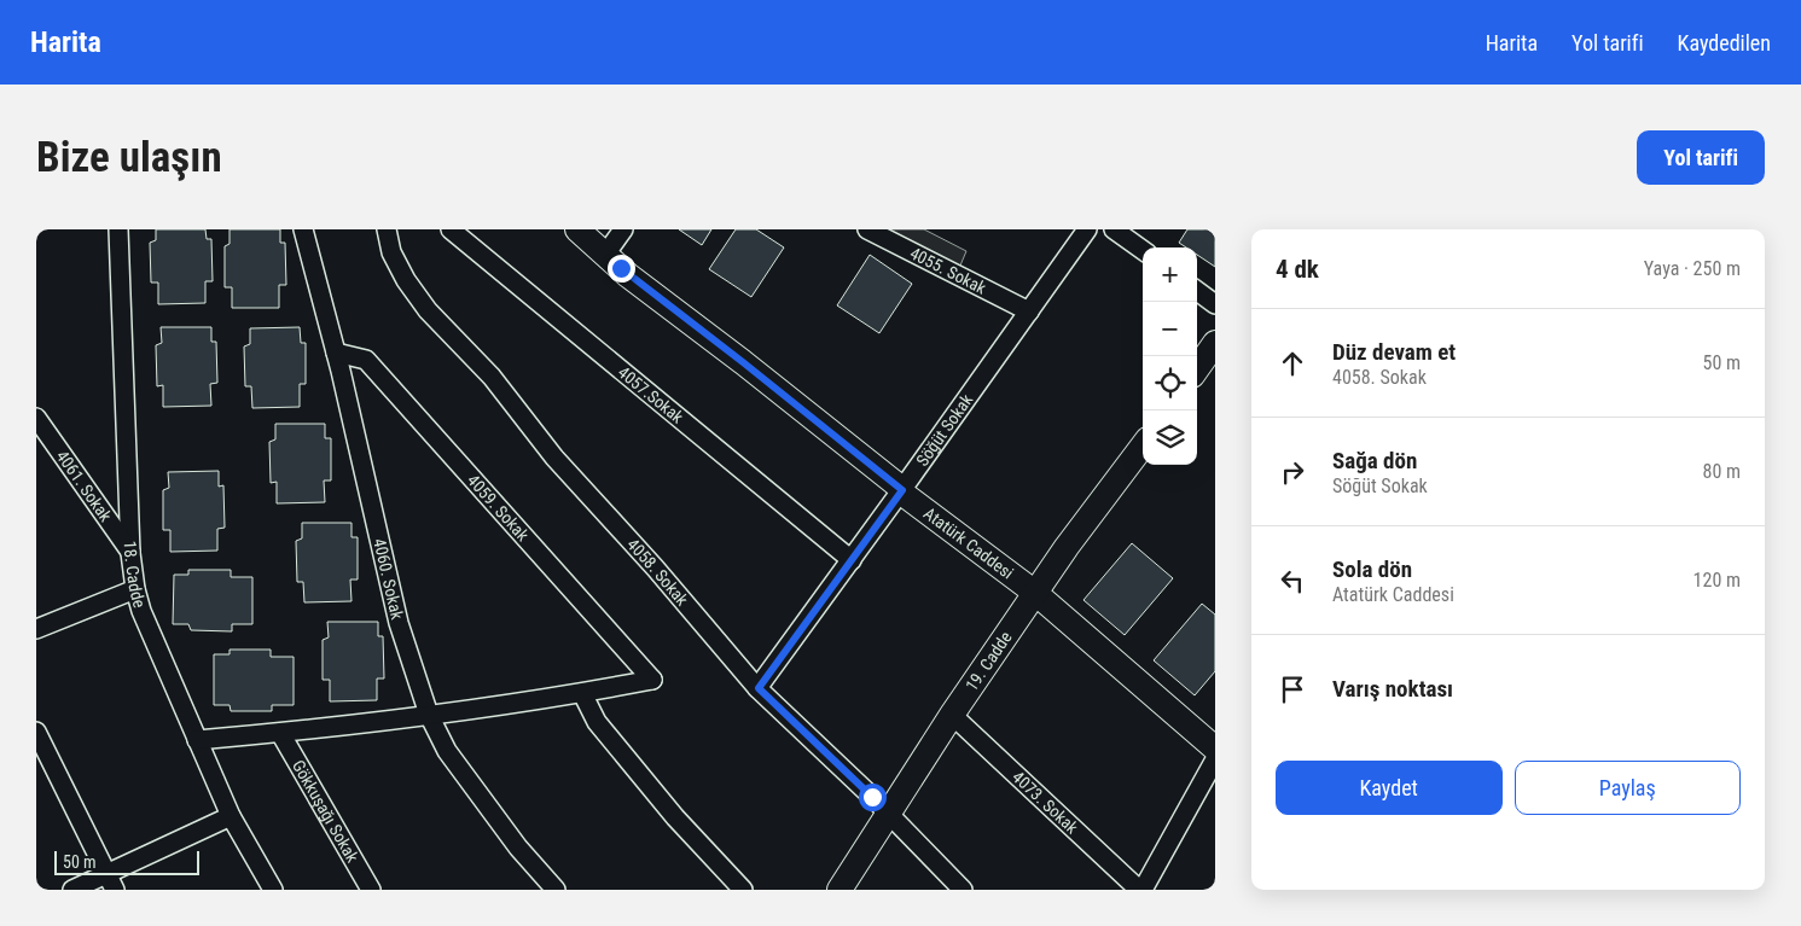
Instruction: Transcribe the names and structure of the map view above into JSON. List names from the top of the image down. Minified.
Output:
{"streets":{"street":["4055. Sokak","4057.Sokak","Söğüt Sokak","4061. Sokak","4059. Sokak","Atatürk Caddesi","4058. Sokak","18. Cadde","4060. Sokak","19. Cadde","4073. Sokak","Gökkuşağı Sokak"]},"crossings":[["4055. Sokak","Söğüt Sokak"],["4057.Sokak","Söğüt Sokak"],["Söğüt Sokak","Atatürk Caddesi"],["Söğüt Sokak","4058. Sokak"],["4061. Sokak","18. Cadde"],["4059. Sokak","4060. Sokak"],["Atatürk Caddesi","19. Cadde"],["4058. Sokak","19. Cadde"],["19. Cadde","4073. Sokak"]],"scale_bar":"50 m","page":{"header":"Harita","nav":["Harita","Yol tarifi","Kaydedilen"],"buttons":["Yol tarifi",["Kaydet","Paylaş"]],"title":"Bize ulaşın","heading":["4 dk","Yaya · 250 m"],"map_buttons":["+","−"],"list":[["Düz devam et","4058. Sokak","50 m"],["Sağa dön","Söğüt Sokak","80 m"],["Sola dön","Atatürk Caddesi","120 m"],"Varış noktası"],"scale":"50 m"}}
